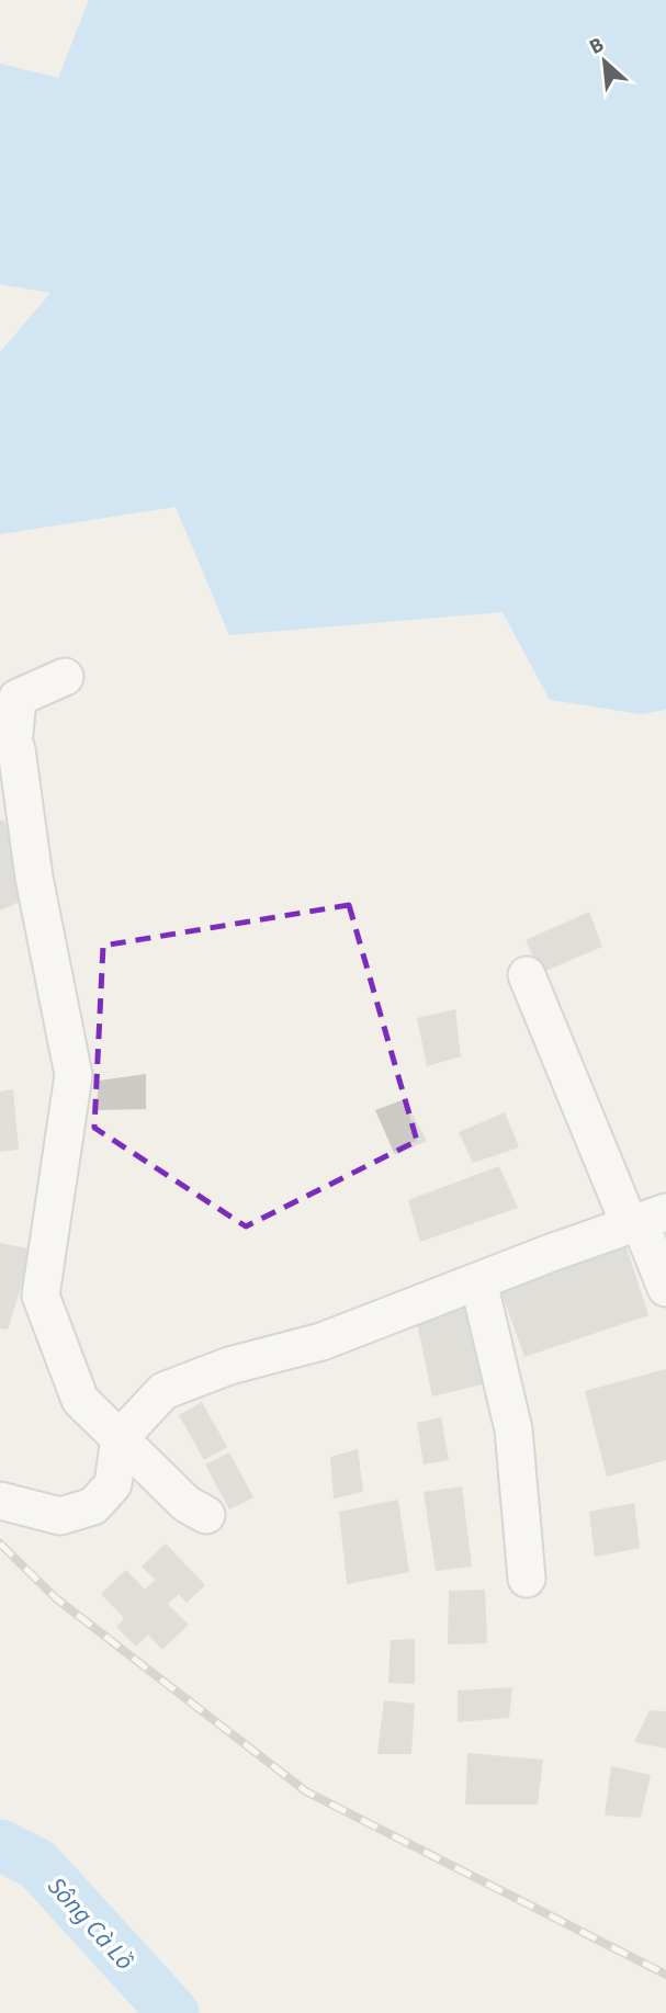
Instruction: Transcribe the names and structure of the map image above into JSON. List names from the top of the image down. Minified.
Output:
{"water":["Sông Cà Lồ"],"north":"top left"}
